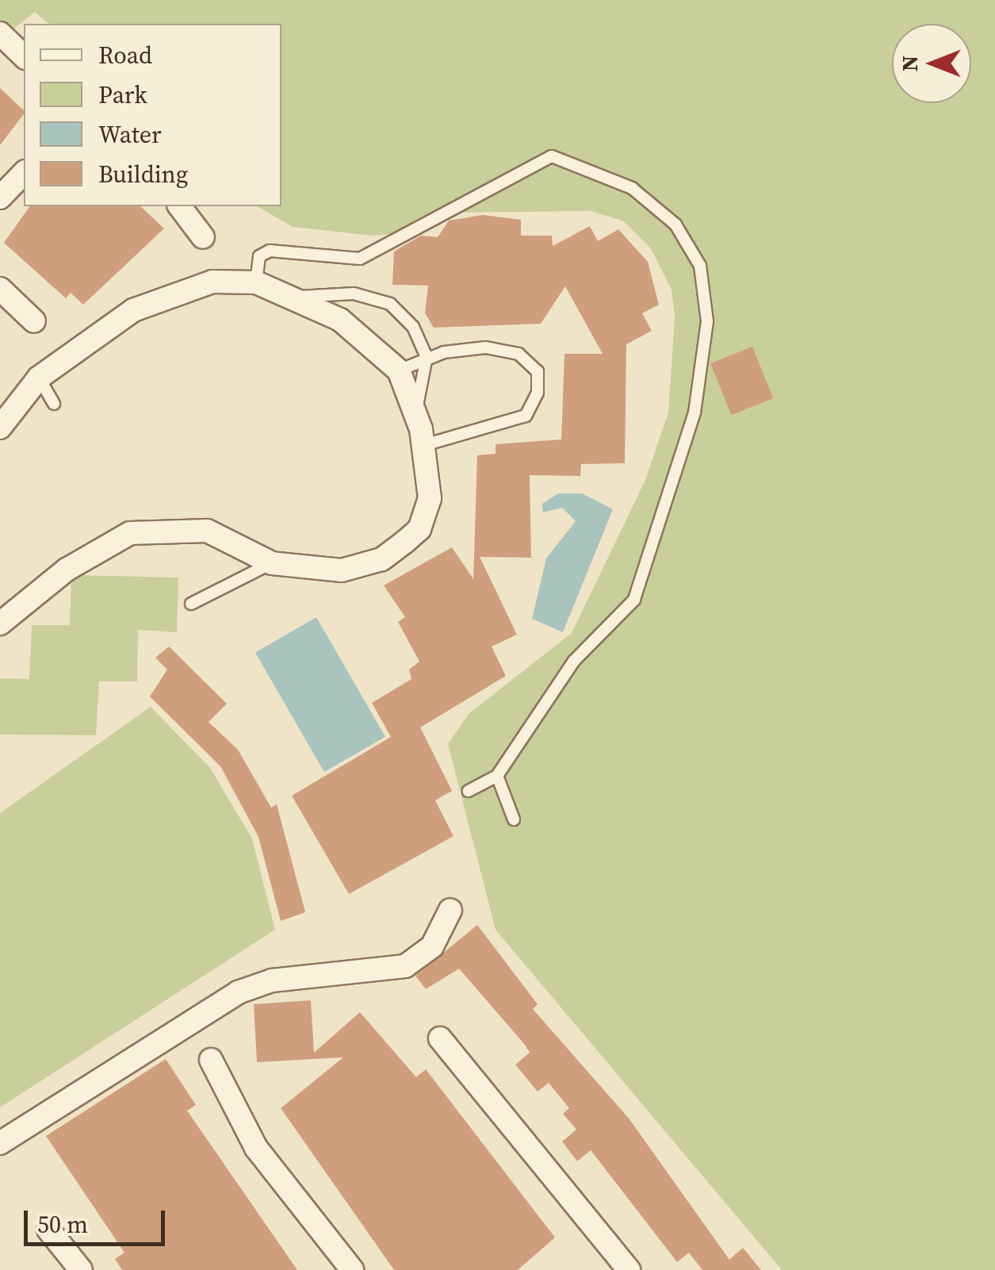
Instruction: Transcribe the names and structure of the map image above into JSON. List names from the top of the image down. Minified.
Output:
{"legend":["Road","Park","Water","Building"],"scale_bar":"50 m","north":"left"}
